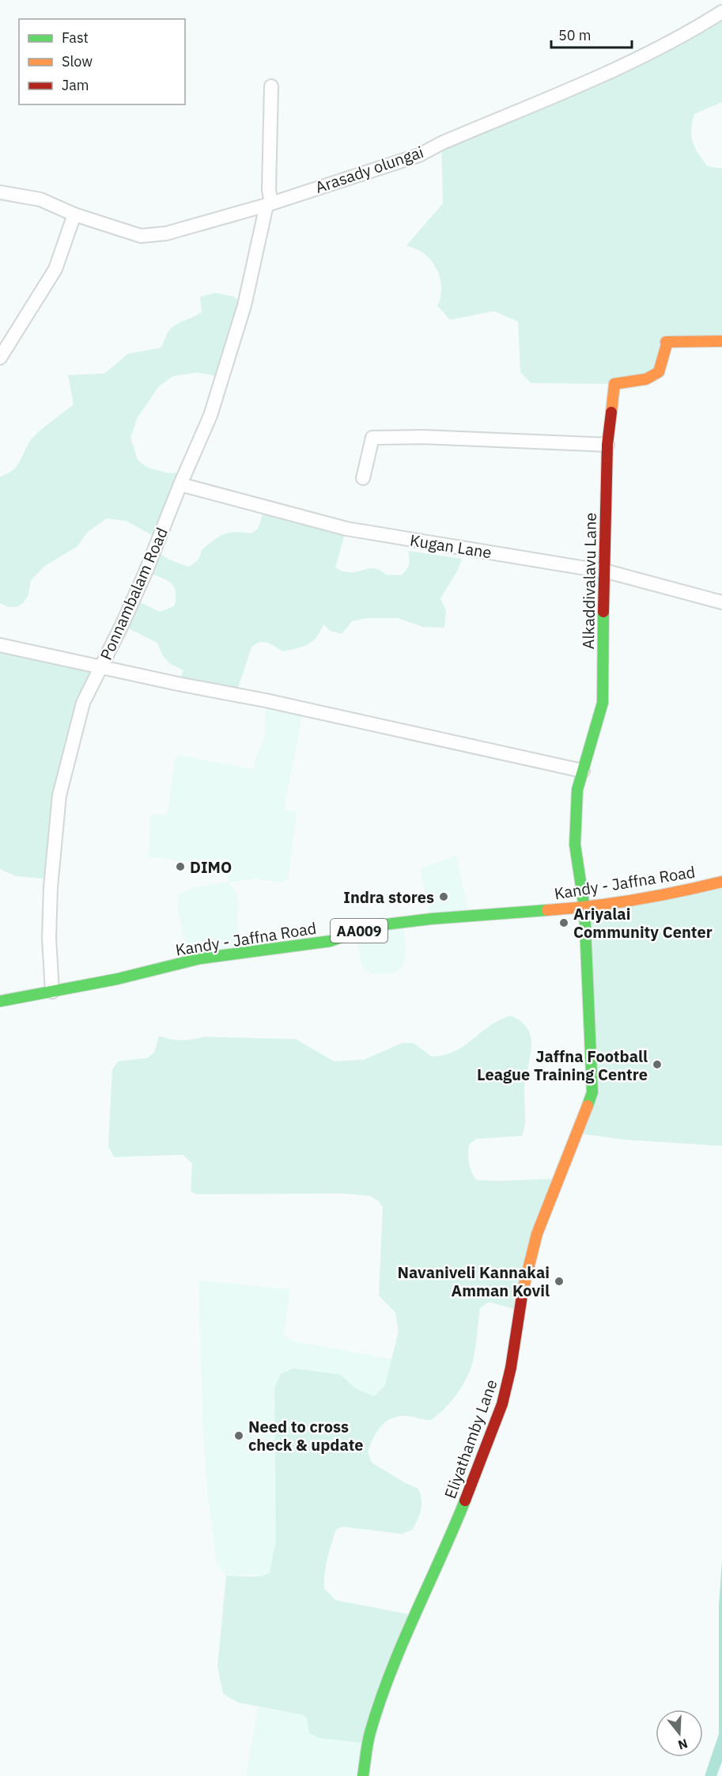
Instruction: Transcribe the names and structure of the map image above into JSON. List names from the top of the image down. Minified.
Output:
{"streets":{"main road":["Alkaddivalavu Lane","Kandy - Jaffna Road","AA009","Eliyathamby Lane"],"street":["Arasady olungai","Kugan Lane","Ponnambalam Road"]},"crossings":[["Arasady olungai","Ponnambalam Road"],["Kugan Lane","Alkaddivalavu Lane"],["Kugan Lane","Ponnambalam Road"],["Alkaddivalavu Lane","Kandy - Jaffna Road"],["Alkaddivalavu Lane","Eliyathamby Lane"],["Ponnambalam Road","Kandy - Jaffna Road"],["Kandy - Jaffna Road","Eliyathamby Lane"]],"places":["DIMO","Indra stores","Ariyalai Community Center","Jaffna Football League Training Centre","Navaniveli Kannakai Amman Kovil","Need to cross check & update"],"legend":["Fast","Slow","Jam"],"scale_bar":"50 m","north":"bottom"}
